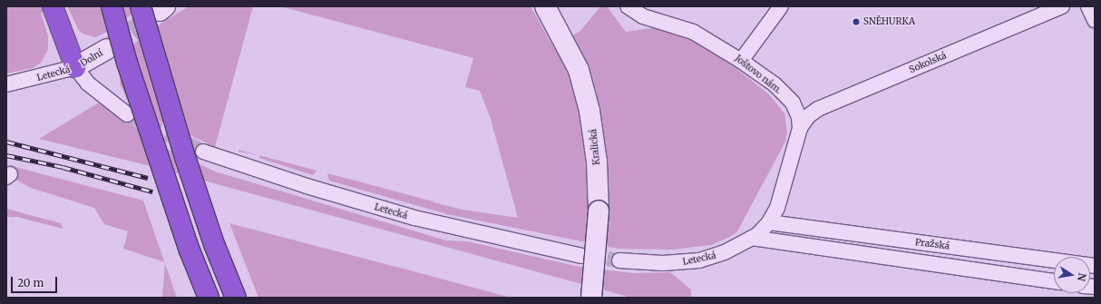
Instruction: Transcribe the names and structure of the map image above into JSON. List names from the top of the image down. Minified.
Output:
{"streets":{"main road":["Dolní","Kralická"],"street":["Sokolská","Letecká","Joštovo nám.","Pražská"]},"crossings":[["Dolní","Letecká"],["Sokolská","Joštovo nám."],["Letecká","Joštovo nám."],["Letecká","Pražská"],["Joštovo nám.","Pražská"]],"places":["SNĚHURKA"],"scale_bar":"20 m","north":"right"}
